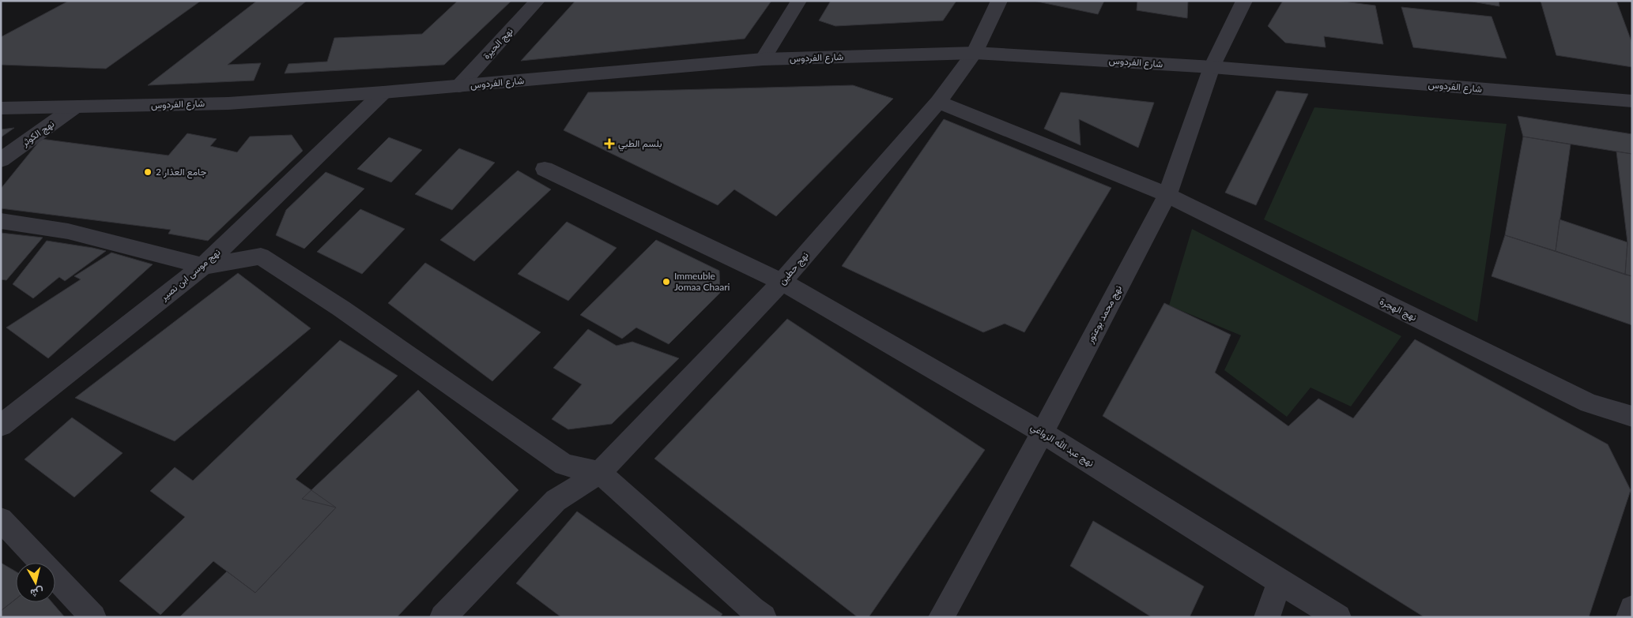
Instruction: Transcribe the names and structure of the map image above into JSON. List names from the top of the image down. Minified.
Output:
{"streets":{"street":["نهج الحيرة","شارع الفردوس","نهج الكوثر","نهج حطين","نهج موسى ابن نصير","نهج الهجرة","نهج محمد بوعتور","نهج عبد الله الزواغي"]},"crossings":[["نهج الحيرة","شارع الفردوس"],["شارع الفردوس","نهج الكوثر"],["شارع الفردوس","نهج حطين"],["شارع الفردوس","نهج موسى ابن نصير"],["شارع الفردوس","نهج محمد بوعتور"],["نهج حطين","نهج الهجرة"],["نهج حطين","نهج عبد الله الزواغي"],["نهج الهجرة","نهج محمد بوعتور"],["نهج محمد بوعتور","نهج عبد الله الزواغي"]],"places":{"health":["بلسم الطبي"],"other":["جامع العذار 2","Immeuble Jomaa Chaari"]},"north":"bottom"}
